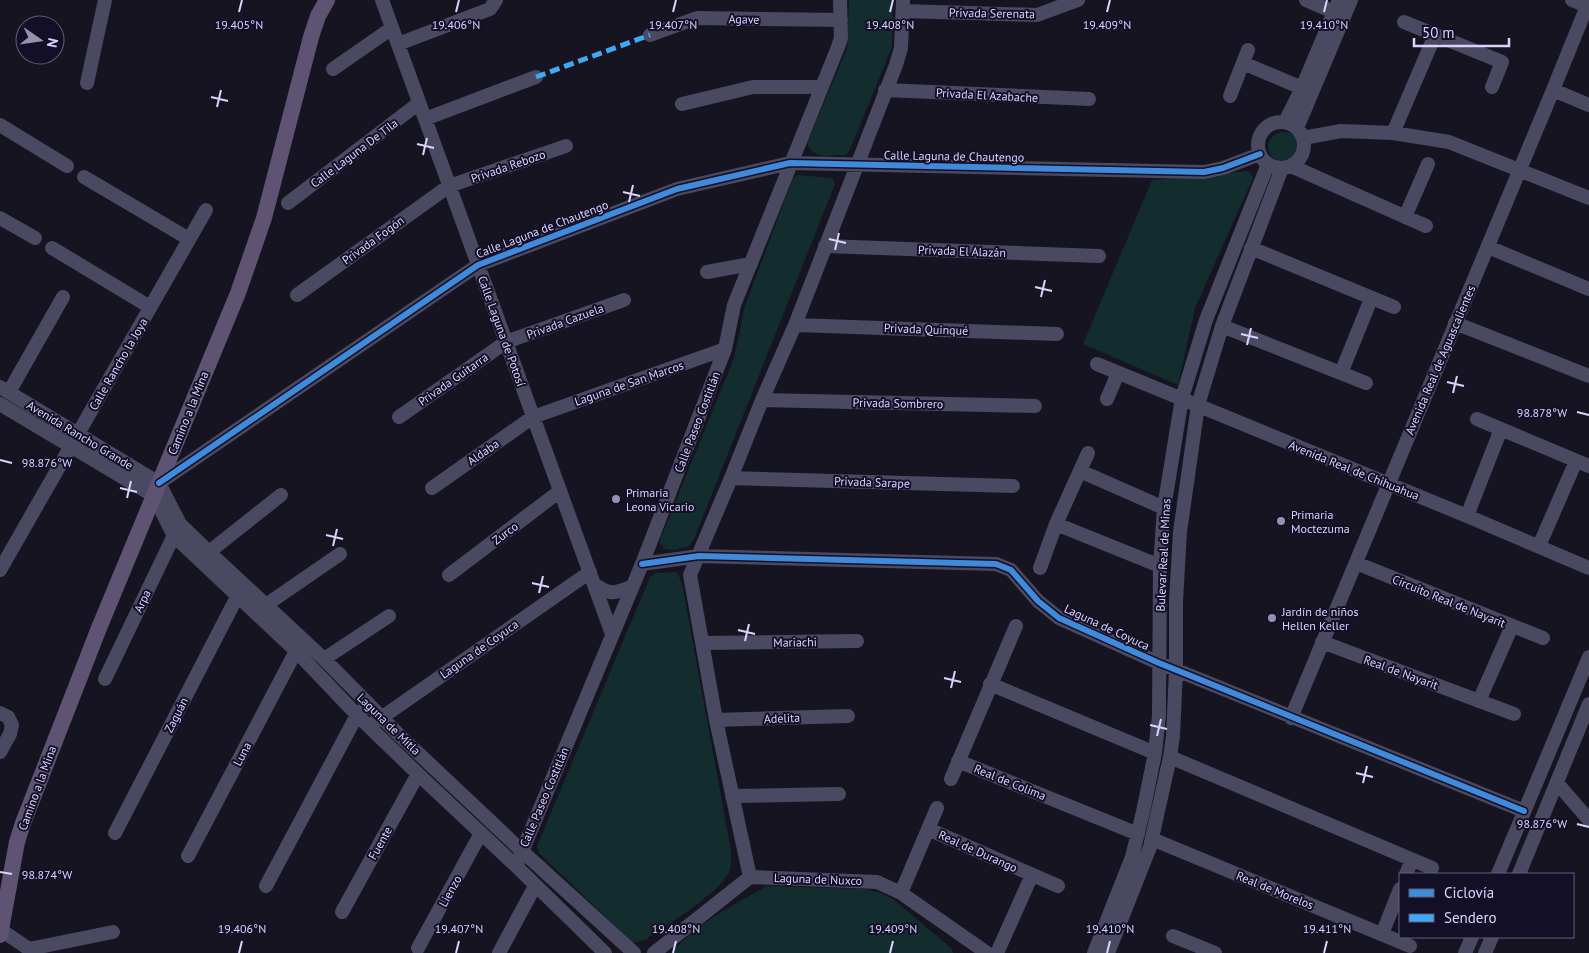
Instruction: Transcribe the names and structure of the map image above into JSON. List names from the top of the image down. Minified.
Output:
{"streets":{"main road":["Camino a la Mina"],"street":["Privada Serenata","Agave","Privada El Azabache","Calle Laguna De Tila","Calle Laguna de Chautengo","Privada Rebozo","Privada Fogón","Privada El Alazán","Privada Cazuela","Privada Quinqué","Calle Laguna de Potosí","Avenida Real de Aguascalientes","Calle Rancho la Joya","Privada Guitarra","Laguna de San Marcos","Privada Sombrero","Calle Paseo Costitlán","Avenida Rancho Grande","Aldaba","Avenida Real de Chihuahua","Privada Sarape","Zurco","Bulevar Real de Minas","Arpa","Circuito Real de Nayarit","Laguna de Coyuca","Mariachi","Real de Nayarit","Zaguán","Adelita","Laguna de Mitla","Luna","Real de Colima","Fuente","Real de Durango","Laguna de Nuxco","Real de Morelos","Lienzo"]},"crossings":[["Agave","Calle Paseo Costitlán"],["Calle Laguna De Tila","Calle Laguna de Potosí"],["Calle Laguna de Chautengo","Calle Laguna de Potosí"],["Calle Laguna de Chautengo","Camino a la Mina"],["Calle Laguna de Chautengo","Calle Paseo Costitlán"],["Calle Laguna de Chautengo","Avenida Rancho Grande"],["Calle Laguna de Chautengo","Bulevar Real de Minas"],["Calle Laguna de Chautengo","Laguna de Mitla"],["Privada Rebozo","Privada Fogón"],["Privada Rebozo","Calle Laguna de Potosí"],["Privada Fogón","Calle Laguna de Potosí"],["Privada Cazuela","Calle Laguna de Potosí"],["Privada Cazuela","Privada Guitarra"],["Calle Laguna de Potosí","Privada Guitarra"],["Calle Laguna de Potosí","Laguna de San Marcos"],["Calle Laguna de Potosí","Calle Paseo Costitlán"],["Calle Laguna de Potosí","Aldaba"],["Calle Laguna de Potosí","Zurco"],["Calle Laguna de Potosí","Laguna de Coyuca"],["Avenida Real de Aguascalientes","Avenida Real de Chihuahua"],["Avenida Real de Aguascalientes","Circuito Real de Nayarit"],["Avenida Real de Aguascalientes","Laguna de Coyuca"],["Avenida Real de Aguascalientes","Real de Nayarit"],["Calle Rancho la Joya","Avenida Rancho Grande"],["Laguna de San Marcos","Calle Paseo Costitlán"],["Laguna de San Marcos","Aldaba"],["Camino a la Mina","Avenida Rancho Grande"],["Camino a la Mina","Laguna de Mitla"],["Calle Paseo Costitlán","Laguna de Coyuca"],["Calle Paseo Costitlán","Laguna de Mitla"],["Avenida Rancho Grande","Laguna de Mitla"],["Avenida Real de Chihuahua","Bulevar Real de Minas"],["Bulevar Real de Minas","Laguna de Coyuca"],["Bulevar Real de Minas","Real de Colima"],["Bulevar Real de Minas","Real de Morelos"],["Arpa","Laguna de Mitla"],["Laguna de Coyuca","Laguna de Mitla"],["Zaguán","Laguna de Mitla"],["Laguna de Mitla","Luna"],["Laguna de Mitla","Fuente"],["Laguna de Mitla","Lienzo"],["Real de Durango","Laguna de Nuxco"]],"places":["Primaria Leona Vicario","Primaria Moctezuma","Jardín de niños Hellen Keller"],"legend":["Ciclovía","Sendero"],"scale_bar":"50 m","north":"right","coordinates":["19.405°N","19.406°N","19.407°N","19.408°N","19.409°N","19.410°N","98.878°W","98.876°W","98.874°W","19.411°N"]}
